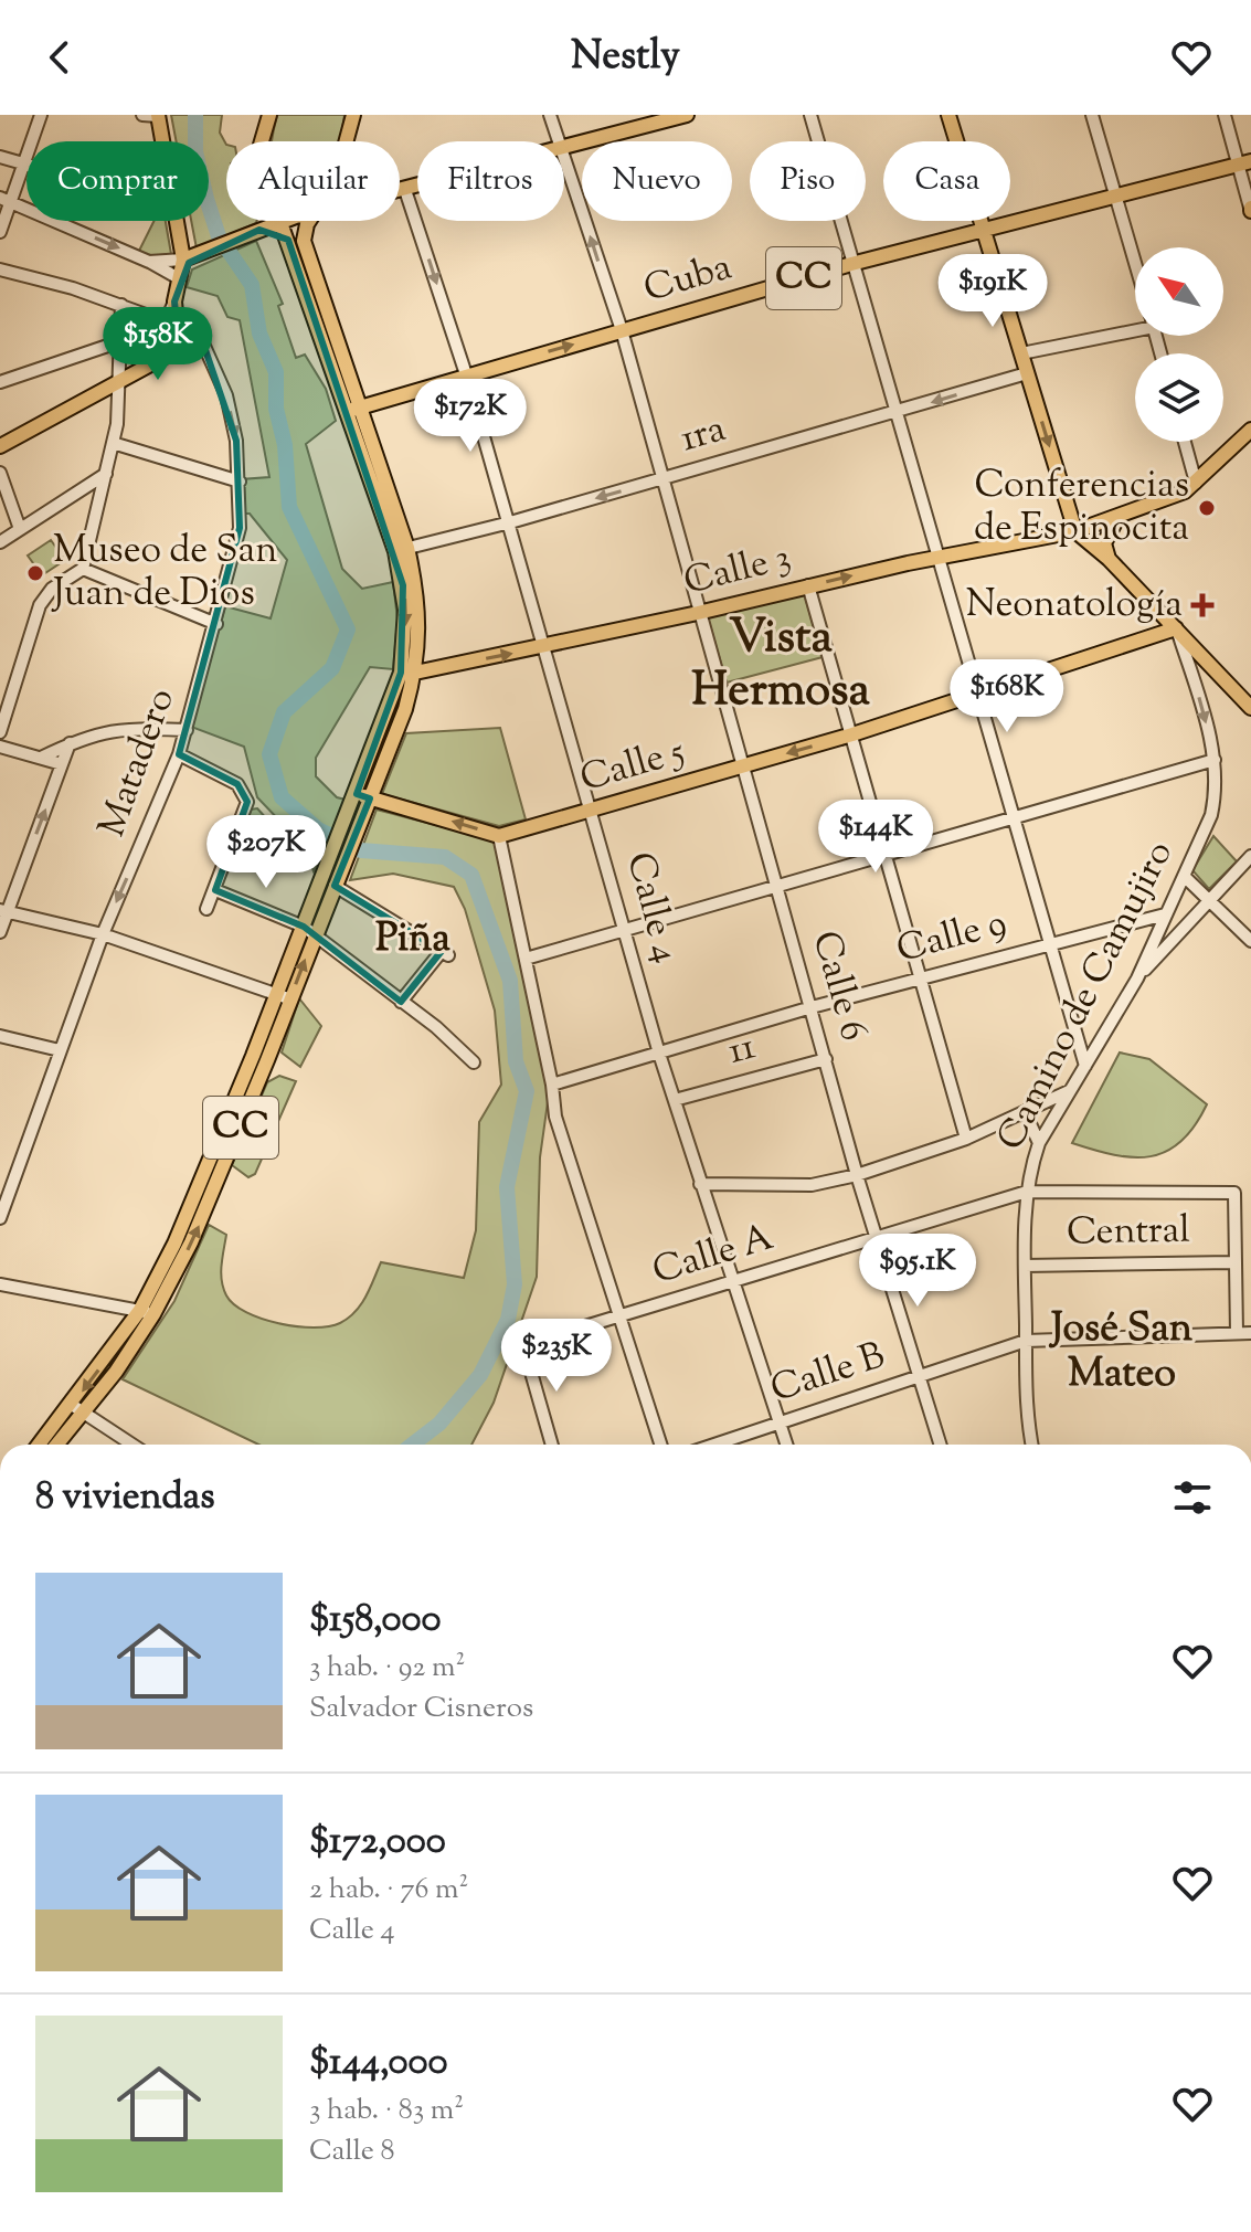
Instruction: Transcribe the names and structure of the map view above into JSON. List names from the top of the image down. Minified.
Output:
{"streets":{"main road":["CC","Cuba","Calle 3","Calle 5"],"street":["1ra","Matadero","Calle 4","Calle 9","Calle 6","Camino de Camujiro","11","Central","Calle A","Calle B"]},"crossings":[["CC","Cuba"],["CC","1ra"],["CC","Calle 3"],["Cuba","Calle 4"],["Cuba","Calle 6"],["1ra","Calle 4"],["1ra","Calle 6"],["Calle 3","Calle 4"],["Calle 3","Calle 6"],["Calle 5","Calle 4"],["Calle 5","Calle 6"],["Calle 5","Camino de Camujiro"],["Calle 4","Calle 9"],["Calle 4","11"],["Calle 4","Calle A"],["Calle 4","Calle B"],["Calle 9","Calle 6"],["Calle 9","Camino de Camujiro"],["Calle 6","11"],["Calle 6","Calle A"],["Calle 6","Calle B"],["Camino de Camujiro","Central"],["Camino de Camujiro","Calle A"],["Camino de Camujiro","Calle B"],["Central","Calle A"]],"one_way":["1ra"],"districts":["Vista Hermosa","Piña","José San Mateo"],"places":{"other":["Conferencias de Espinocita","Museo de San Juan de Dios"],"health":["Neonatología"]},"north":"top left","page":{"header":"Nestly","chip":["Comprar","Alquilar","Filtros","Nuevo","Piso","Casa"],"price":["$191K","$158K","$172K","$168K","$144K","$207K","$95.1K","$235K"],"heading":"8 viviendas","list":[{"name":"$158,000","note":"3 hab. · 92 m² · Salvador Cisneros"},{"name":"$172,000","note":"2 hab. · 76 m² · Calle 4"},{"name":"$144,000","note":"3 hab. · 83 m² · Calle 8"}]}}
